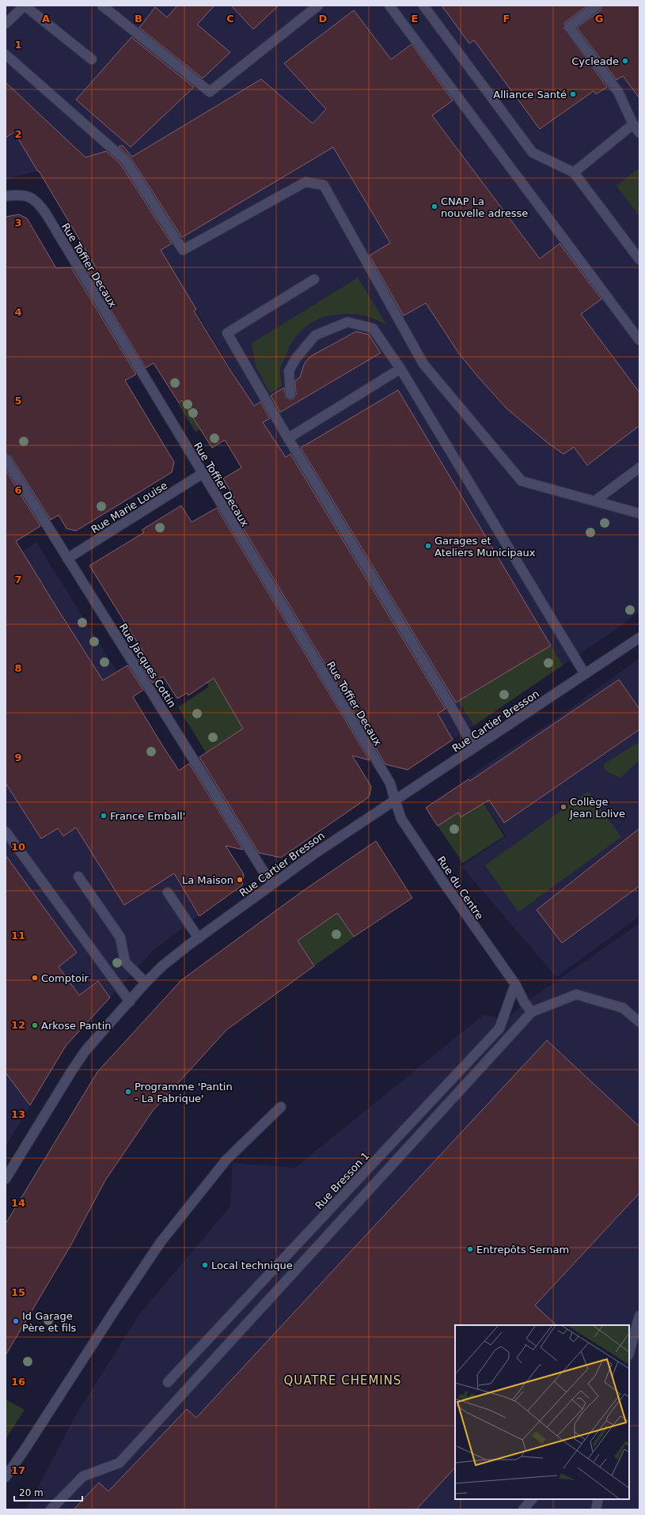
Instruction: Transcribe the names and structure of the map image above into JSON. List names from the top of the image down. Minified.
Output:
{"streets":{"street":["Rue Toffier Decaux","Rue Marie Louise","Rue Jacques Cottin","Rue Cartier Bresson","Rue du Centre","Rue Bresson 1"]},"crossings":[["Rue Toffier Decaux","Rue Marie Louise"],["Rue Toffier Decaux","Rue Cartier Bresson"],["Rue Toffier Decaux","Rue du Centre"],["Rue Marie Louise","Rue Jacques Cottin"],["Rue Jacques Cottin","Rue Cartier Bresson"],["Rue Cartier Bresson","Rue du Centre"],["Rue du Centre","Rue Bresson 1"]],"districts":["QUATRE CHEMINS"],"places":["Cycleade","Alliance Santé","CNAP La nouvelle adresse","Garages et Ateliers Municipaux","Collège Jean Lolive","France Emball'","La Maison","Comptoir","Arkose Pantin","Programme 'Pantin - La Fabrique'","Entrepôts Sernam","Local technique","Id Garage Père et fils"],"scale_bar":"20 m","grid":{"columns":["A","B","C","D","E","F","G"],"rows":["1","2","3","4","5","6","7","8","9","10","11","12","13","14","15","16","17"]}}
